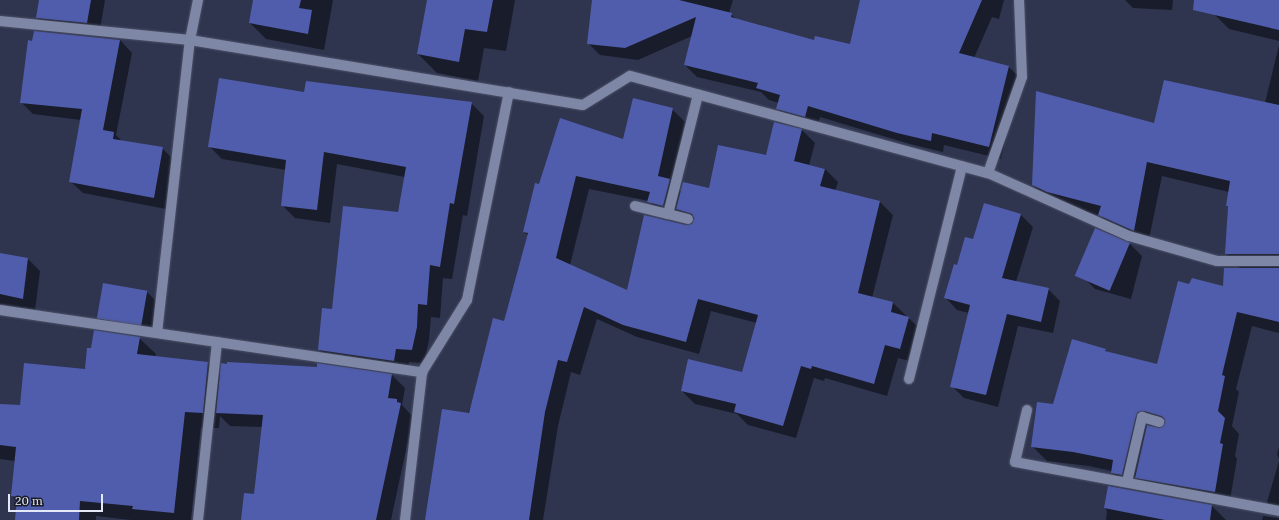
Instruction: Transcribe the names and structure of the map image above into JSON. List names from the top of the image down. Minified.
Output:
{"scale_bar":"20 m"}
